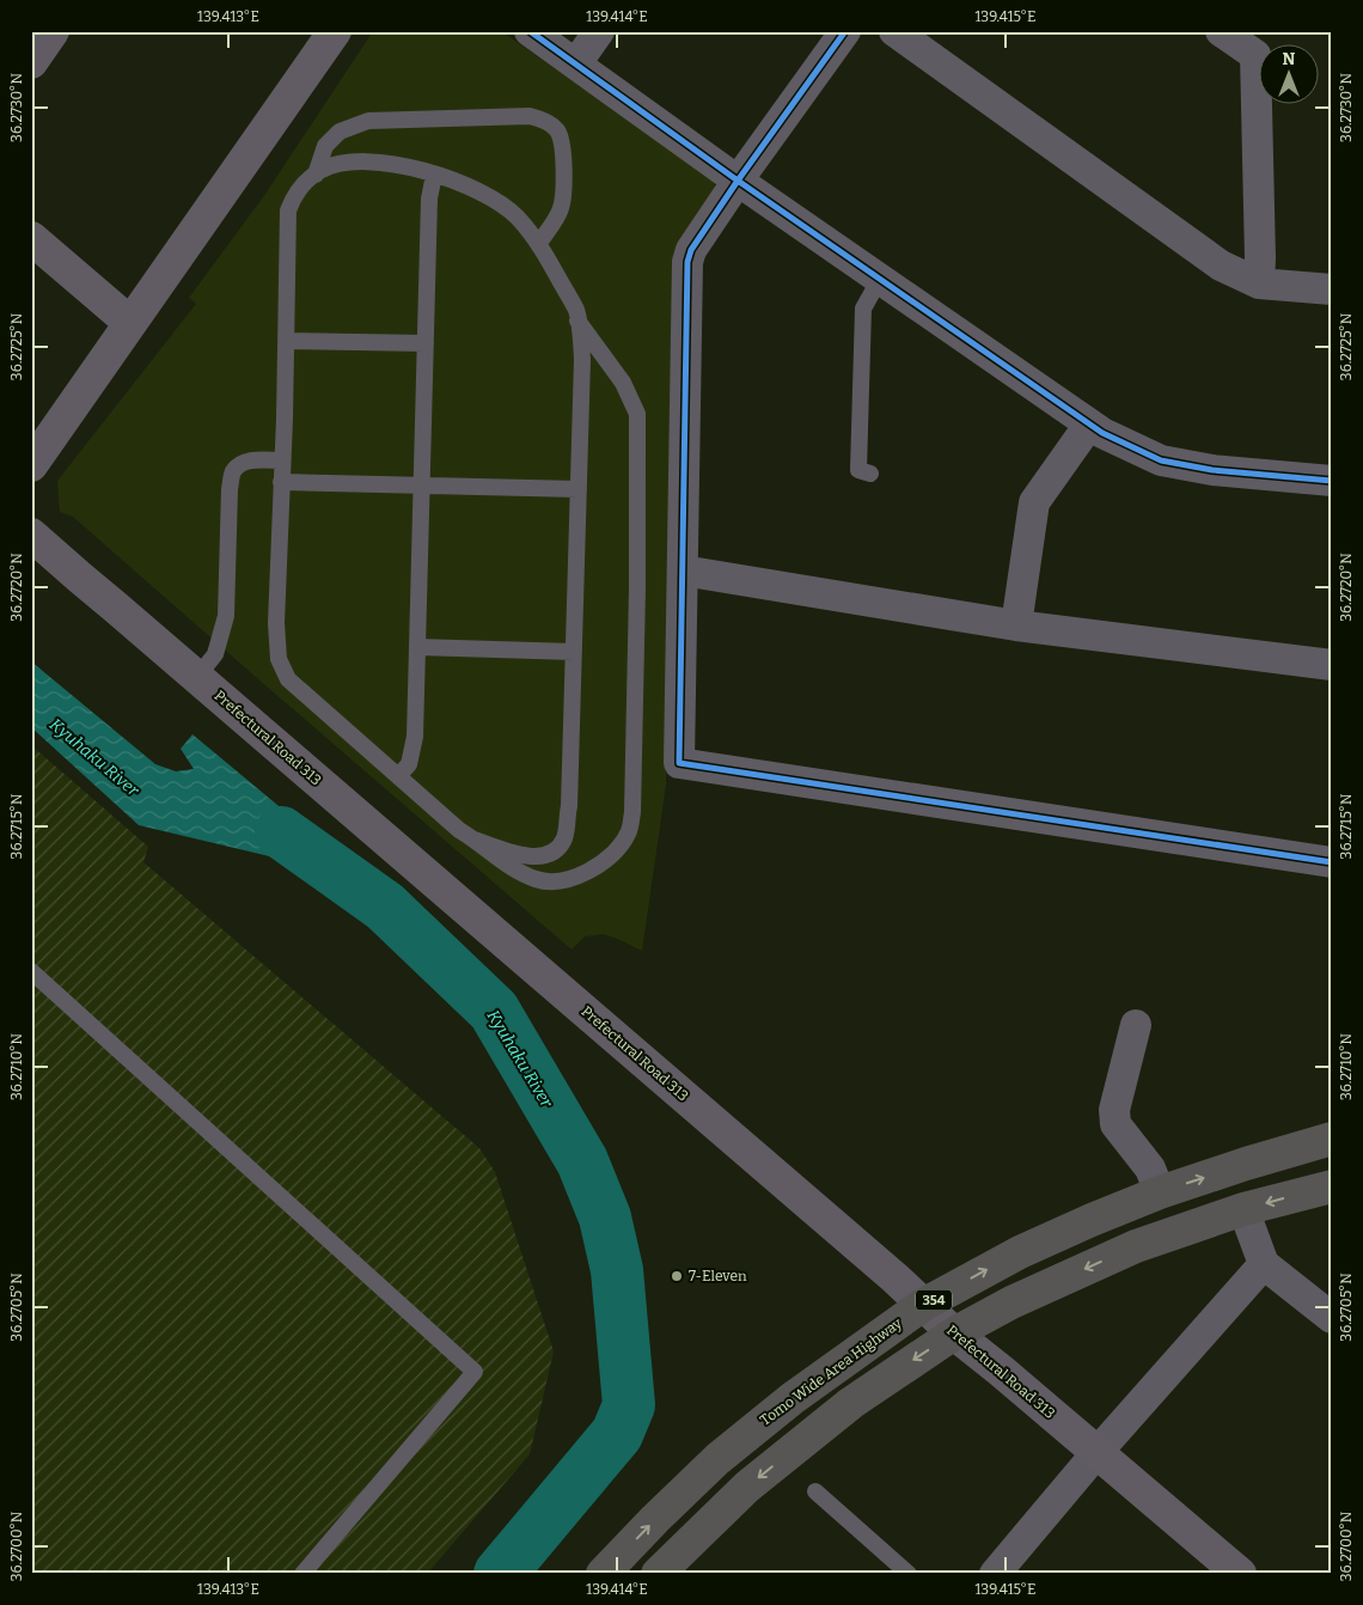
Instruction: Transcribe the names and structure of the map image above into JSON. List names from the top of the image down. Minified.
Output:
{"streets":{"highway":["354","Tomo Wide Area Highway"],"main road":["Prefectural Road 313"]},"crossings":[["Prefectural Road 313","354"],["Prefectural Road 313","Tomo Wide Area Highway"]],"water":["Kyuhaku River"],"places":["7-Eleven"],"north":"top","coordinates":["139.413°E","139.414°E","139.415°E","36.2730°N","36.2725°N","36.2720°N","36.2715°N","36.2710°N","36.2705°N","36.2700°N"]}
